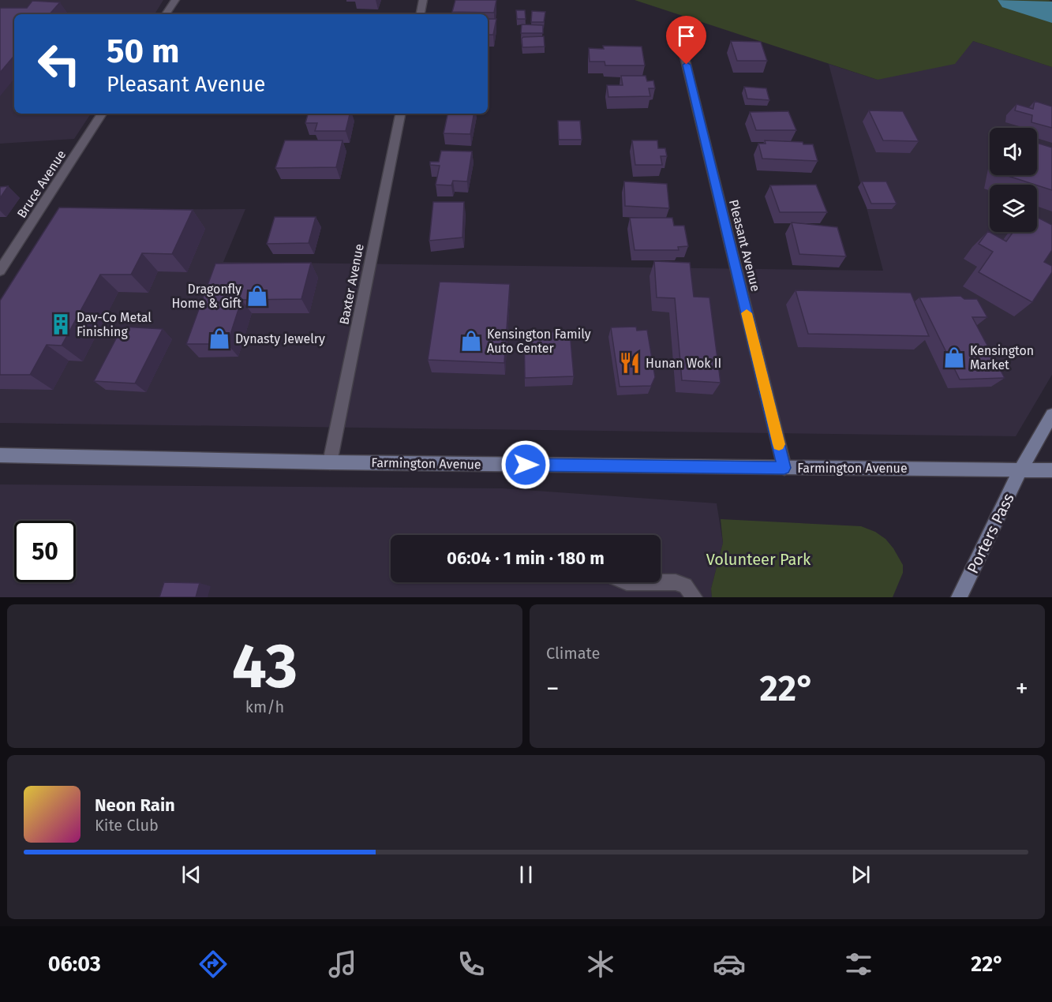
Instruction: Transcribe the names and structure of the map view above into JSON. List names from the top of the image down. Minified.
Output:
{"streets":{"main road":["Farmington Avenue","Porters Pass"],"street":["Bruce Avenue","Pleasant Avenue","Baxter Avenue"]},"crossings":[["Pleasant Avenue","Farmington Avenue"],["Baxter Avenue","Farmington Avenue"],["Farmington Avenue","Porters Pass"]],"parks":["Volunteer Park"],"places":{"shop":["Dragonfly Home & Gift","Dynasty Jewelry","Kensington Family Auto Center","Kensington Market"],"building":["Dav-Co Metal Finishing"],"restaurant":["Hunan Wok II"]},"page":{"turn":["50 m","Pleasant Avenue"],"limit":"50","trip":"06:04 · 1 min · 180 m","tile":[["43","km/h"],"Climate"],"heat":["−","22°","+"],"song":["Neon Rain","Kite Club"],"tabs":["06:03","22°"]}}
